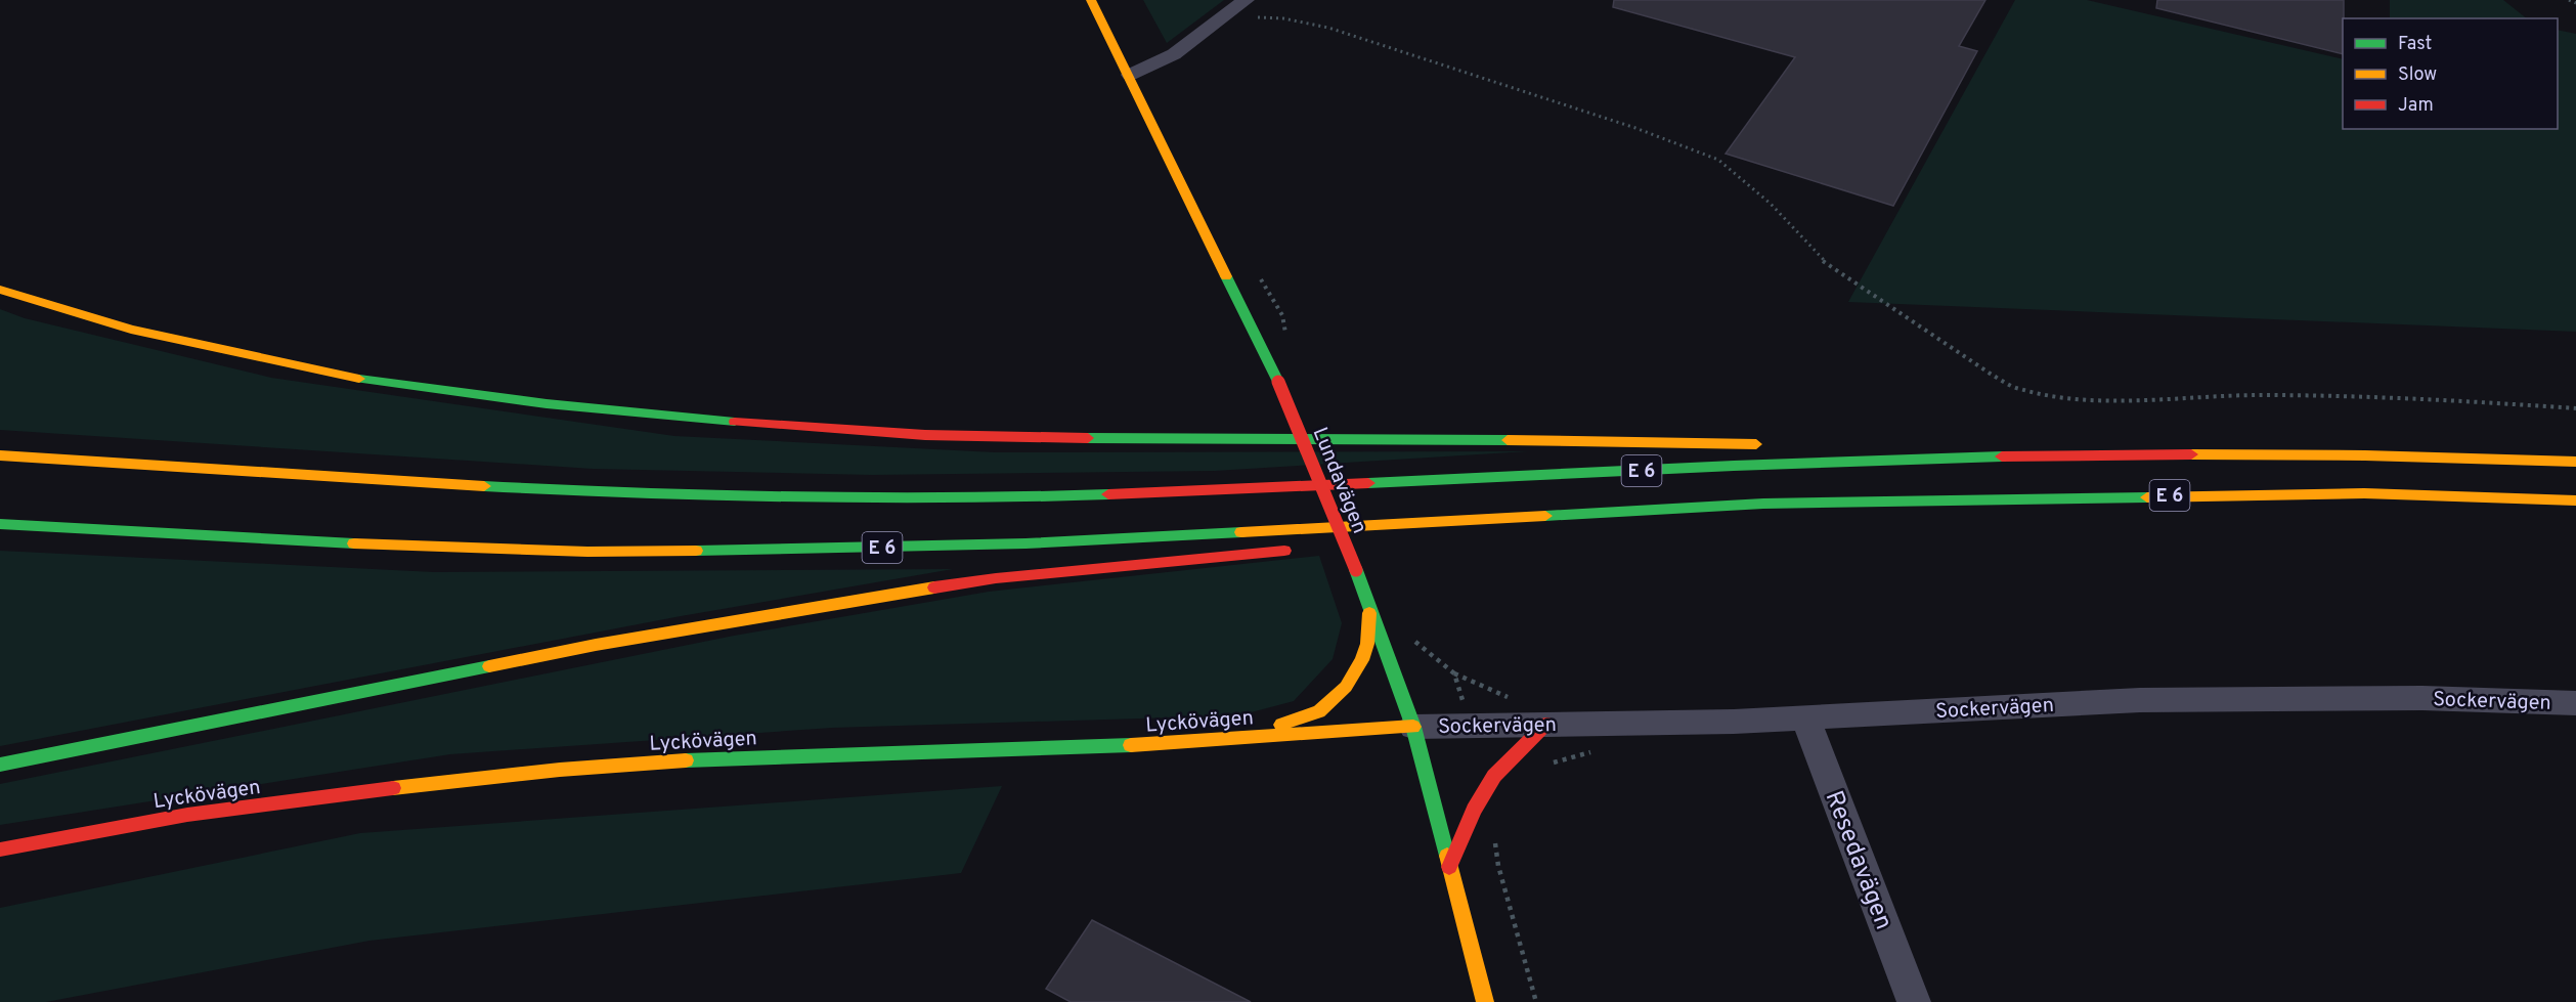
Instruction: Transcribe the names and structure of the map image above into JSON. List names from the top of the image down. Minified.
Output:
{"streets":{"main road":["E 6","Lundavägen","Lyckövägen"],"street":["Sockervägen","Resedavägen"]},"crossings":[["Lundavägen","Sockervägen"],["Lundavägen","Lyckövägen"],["Sockervägen","Lyckövägen"],["Sockervägen","Resedavägen"]],"legend":["Fast","Slow","Jam"]}
